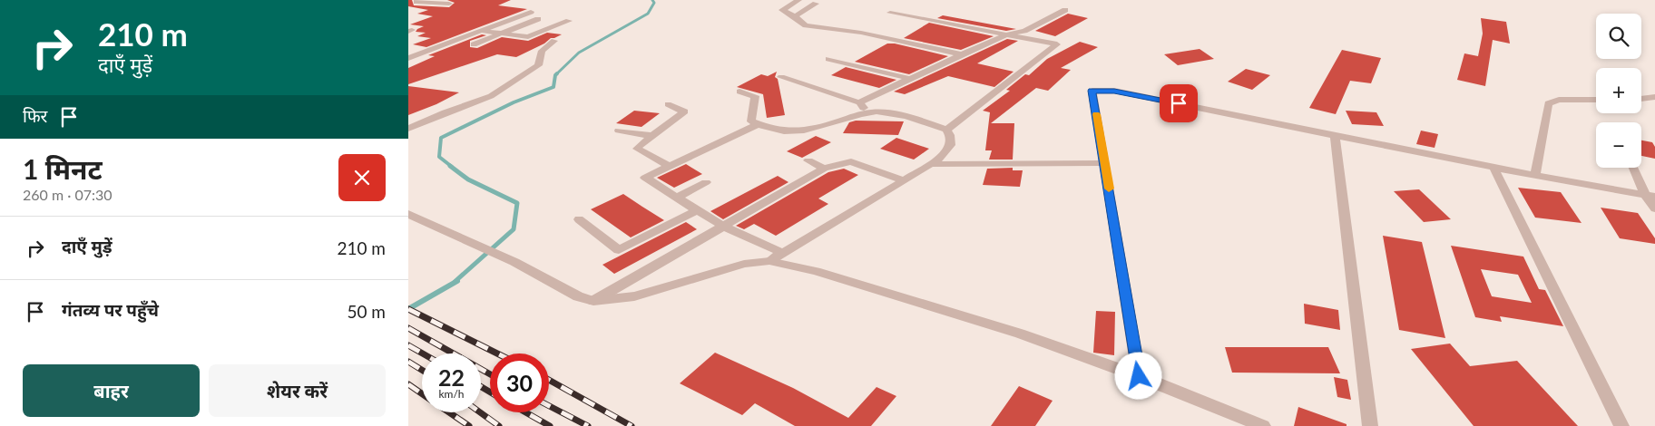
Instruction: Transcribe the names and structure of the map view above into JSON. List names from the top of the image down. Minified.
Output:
{"page":{"turn":["210 m","दाएँ मुड़ें"],"map_buttons":["+","−"],"then":"फिर","heading":["1 मिनट","260 m · 07:30"],"list":[{"name":"दाएँ मुड़ें","value":"210 m"},{"name":"गंतव्य पर पहुँचे","value":"50 m"}],"speed":"22 km/h","limit":"30","buttons":["बाहर","शेयर करें"]}}
